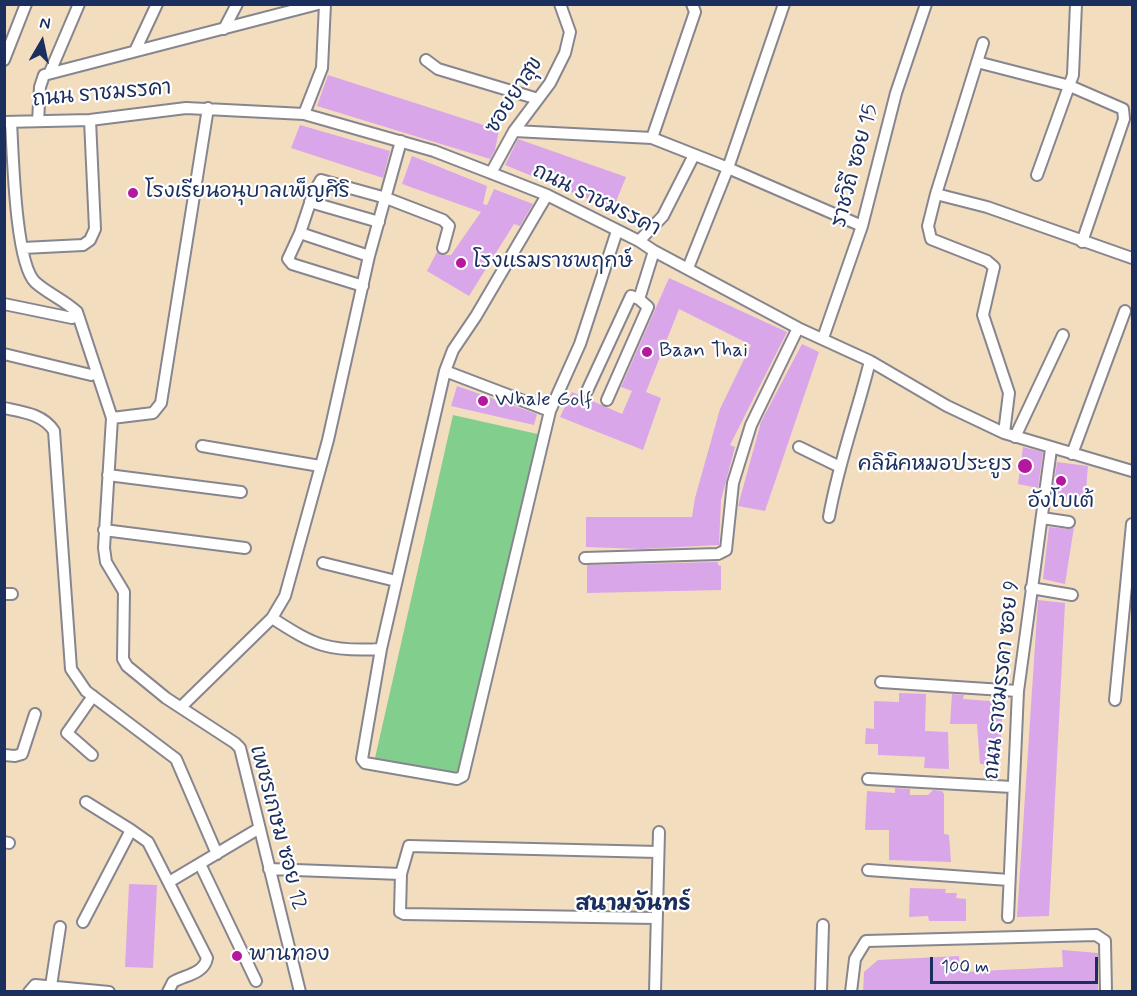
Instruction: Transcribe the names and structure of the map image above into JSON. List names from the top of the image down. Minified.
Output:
{"streets":{"street":["ถนน ราชมรรคา","ซอยยาสุข","ราชวิถี ซอย 15","ถนน ราชมรรคา ซอย 9","เพชรเกษม ซอย 12"]},"crossings":[["ถนน ราชมรรคา","ซอยยาสุข"],["ถนน ราชมรรคา","ราชวิถี ซอย 15"],["ถนน ราชมรรคา","ถนน ราชมรรคา ซอย 9"],["ถนน ราชมรรคา","เพชรเกษม ซอย 12"]],"districts":["สนามจันทร์"],"places":["โรงเรียนอนุบาลเพ็ญศิริ","โรงแรมราชพฤกษ์","Baan Thai","Whale Golf","คลินิคหมอประยูร","อังโบเต้","พานทอง"],"scale_bar":"100 m","north":"top"}
